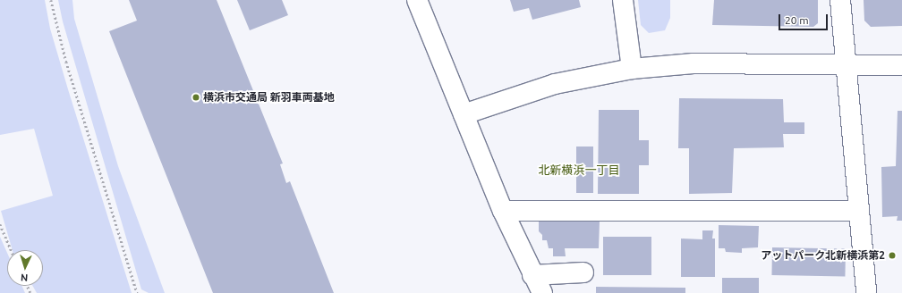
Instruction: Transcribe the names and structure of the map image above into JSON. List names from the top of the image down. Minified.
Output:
{"districts":["北新横浜一丁目"],"places":["横浜市交通局 新羽車両基地","アットパーク北新横浜第2"],"scale_bar":"20 m","north":"bottom"}
